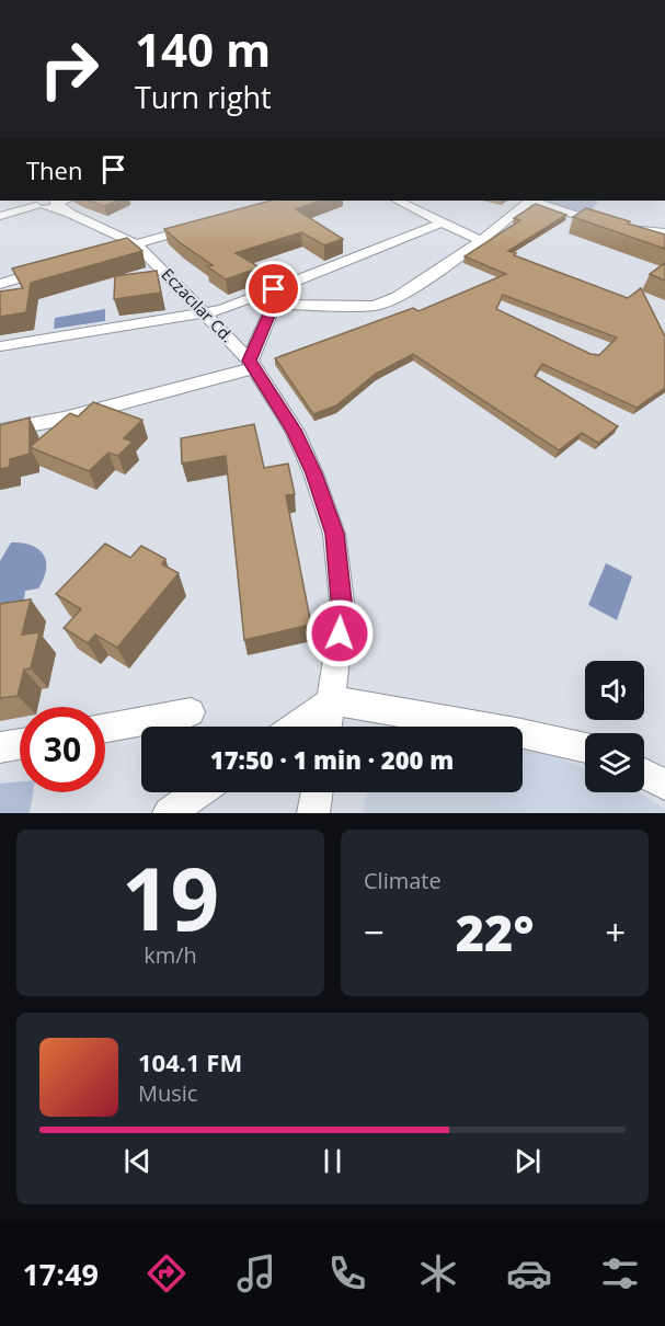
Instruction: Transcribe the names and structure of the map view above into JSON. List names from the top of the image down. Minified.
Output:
{"streets":{"street":["Eczacılar Cd."]},"page":{"turn":["140 m","Turn right"],"then":"Then","limit":"30","trip":"17:50 · 1 min · 200 m","tile":[["19","km/h"],"Climate"],"heat":["−","22°","+"],"song":["104.1 FM","Music"],"tabs":"17:49"}}
